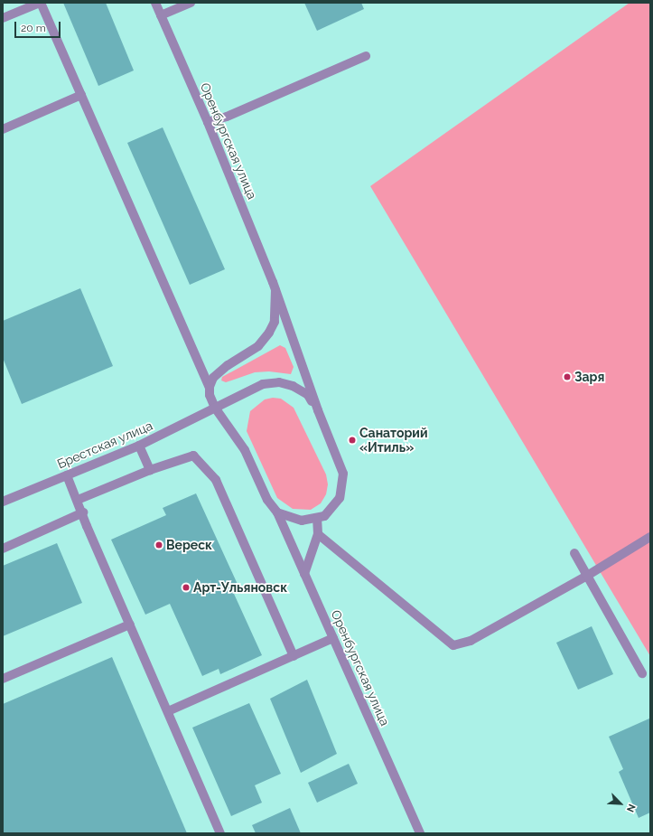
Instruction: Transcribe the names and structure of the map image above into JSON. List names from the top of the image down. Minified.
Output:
{"streets":{"street":["Оренбургская улица","Брестская улица"]},"crossings":[["Оренбургская улица","Брестская улица"]],"places":["Заря","Санаторий «Итиль»","Вереск","Арт-Ульяновск"],"scale_bar":"20 m","north":"bottom right"}
